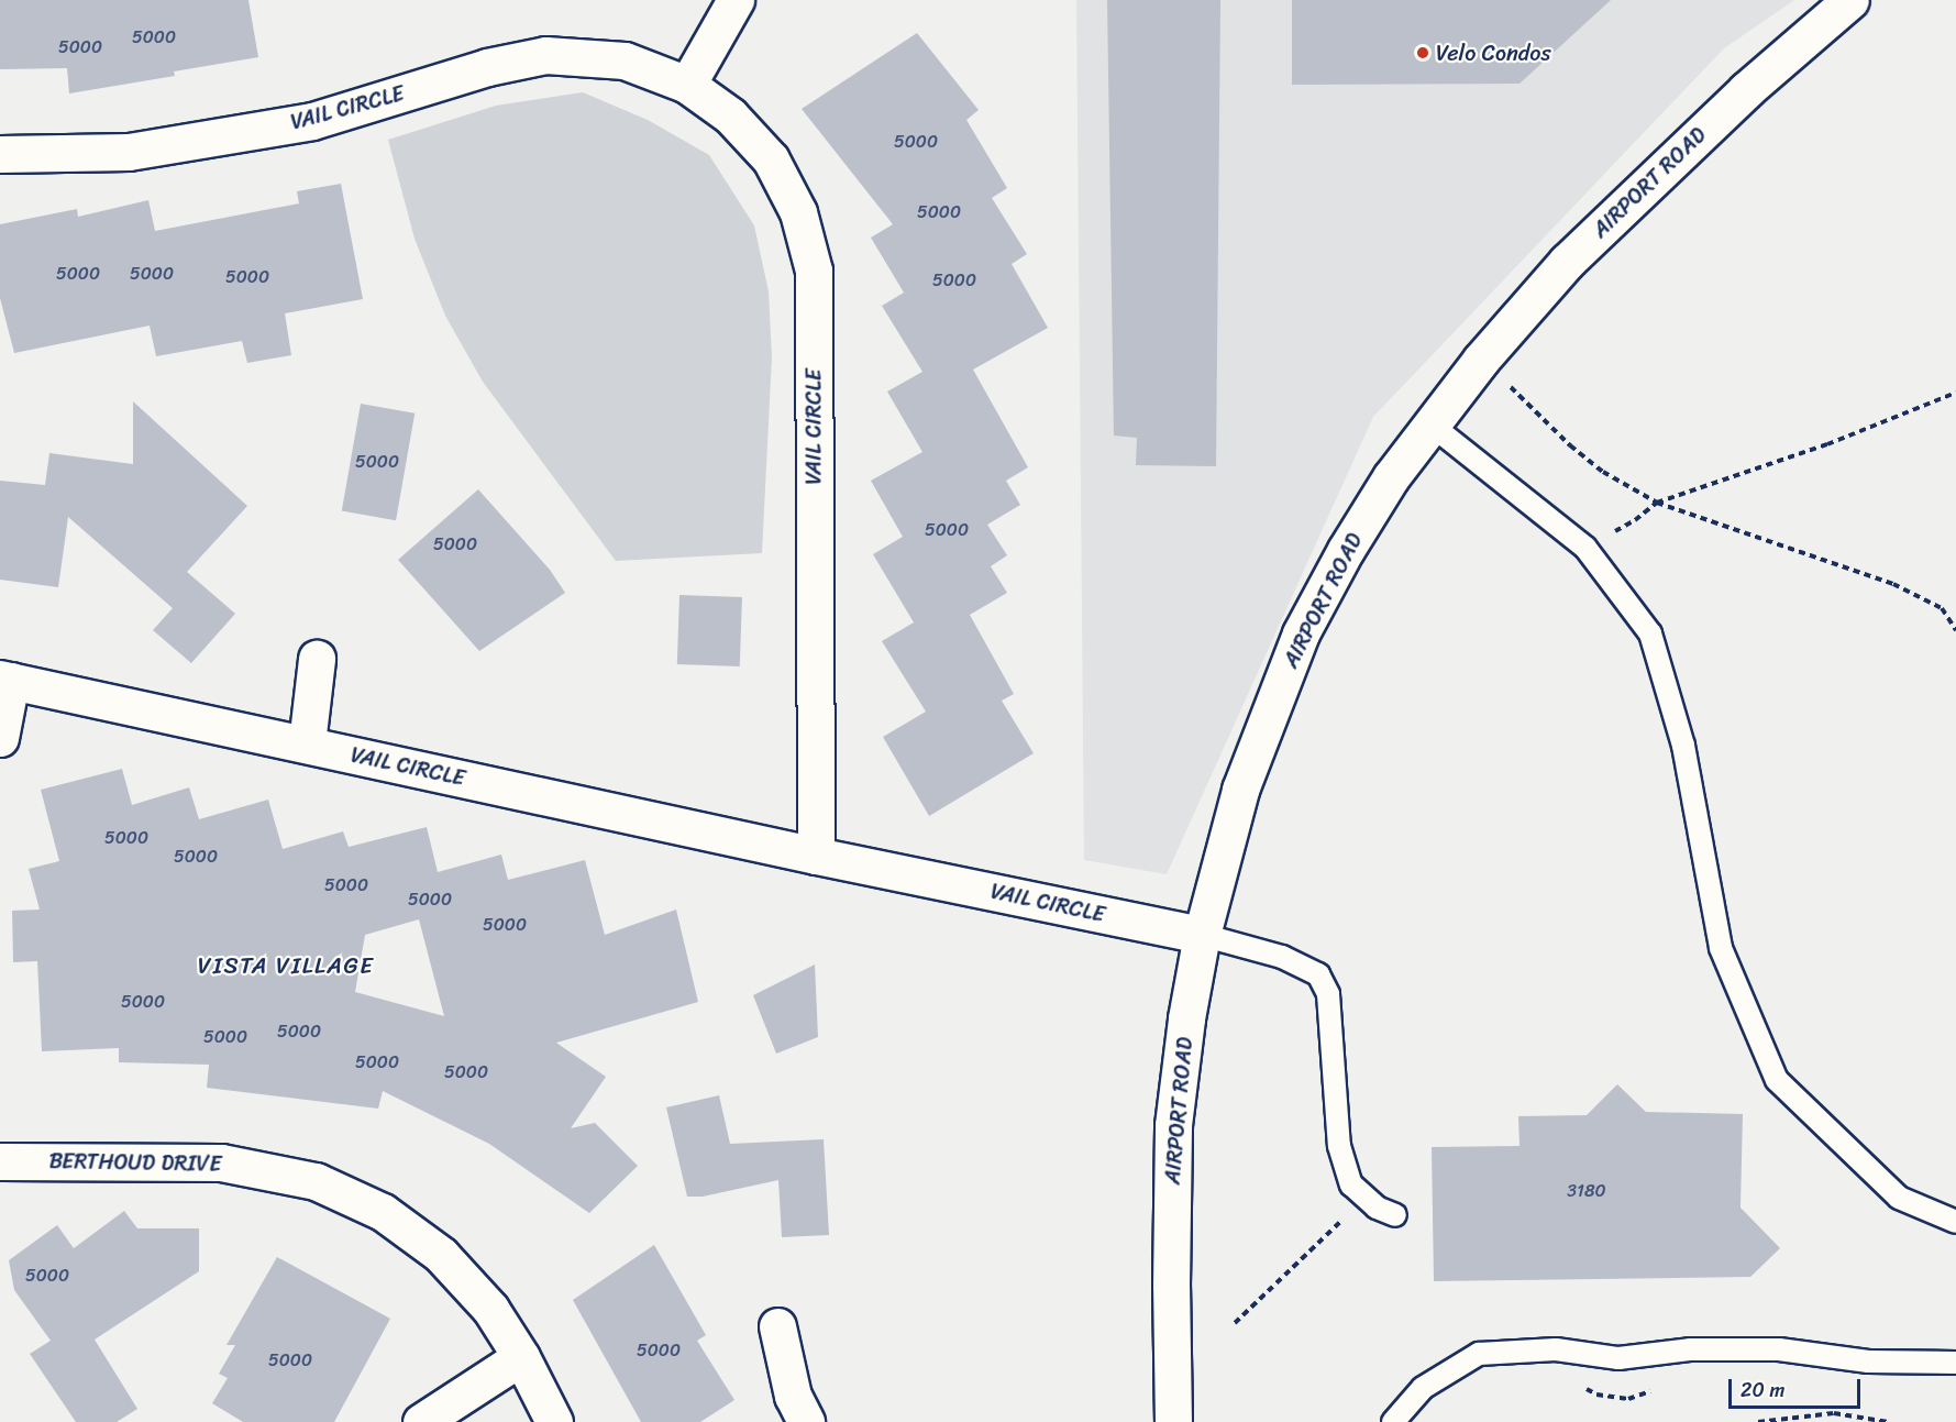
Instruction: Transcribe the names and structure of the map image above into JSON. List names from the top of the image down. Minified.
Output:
{"streets":{"street":["VAIL CIRCLE","AIRPORT ROAD","BERTHOUD DRIVE"]},"crossings":[["VAIL CIRCLE","AIRPORT ROAD"]],"districts":["VISTA VILLAGE"],"places":["Velo Condos"],"house_numbers":["5000","5000","5000","5000","5000","5000","5000","5000","5000","5000","5000","5000","5000","5000","5000","5000","5000","5000","5000","5000","5000","3180","5000","5000","5000"],"scale_bar":"20 m"}
